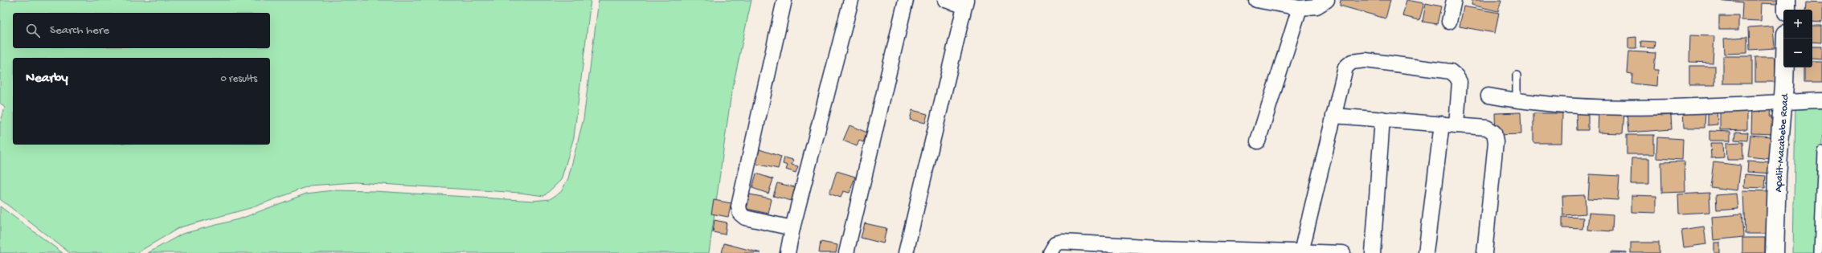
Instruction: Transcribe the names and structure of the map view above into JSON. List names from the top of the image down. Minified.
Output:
{"streets":{"main road":["Apalit-Macabebe Road"]},"page":{"map_buttons":["+","−"],"search":"Search here","heading":["Nearby","0 results"]}}
